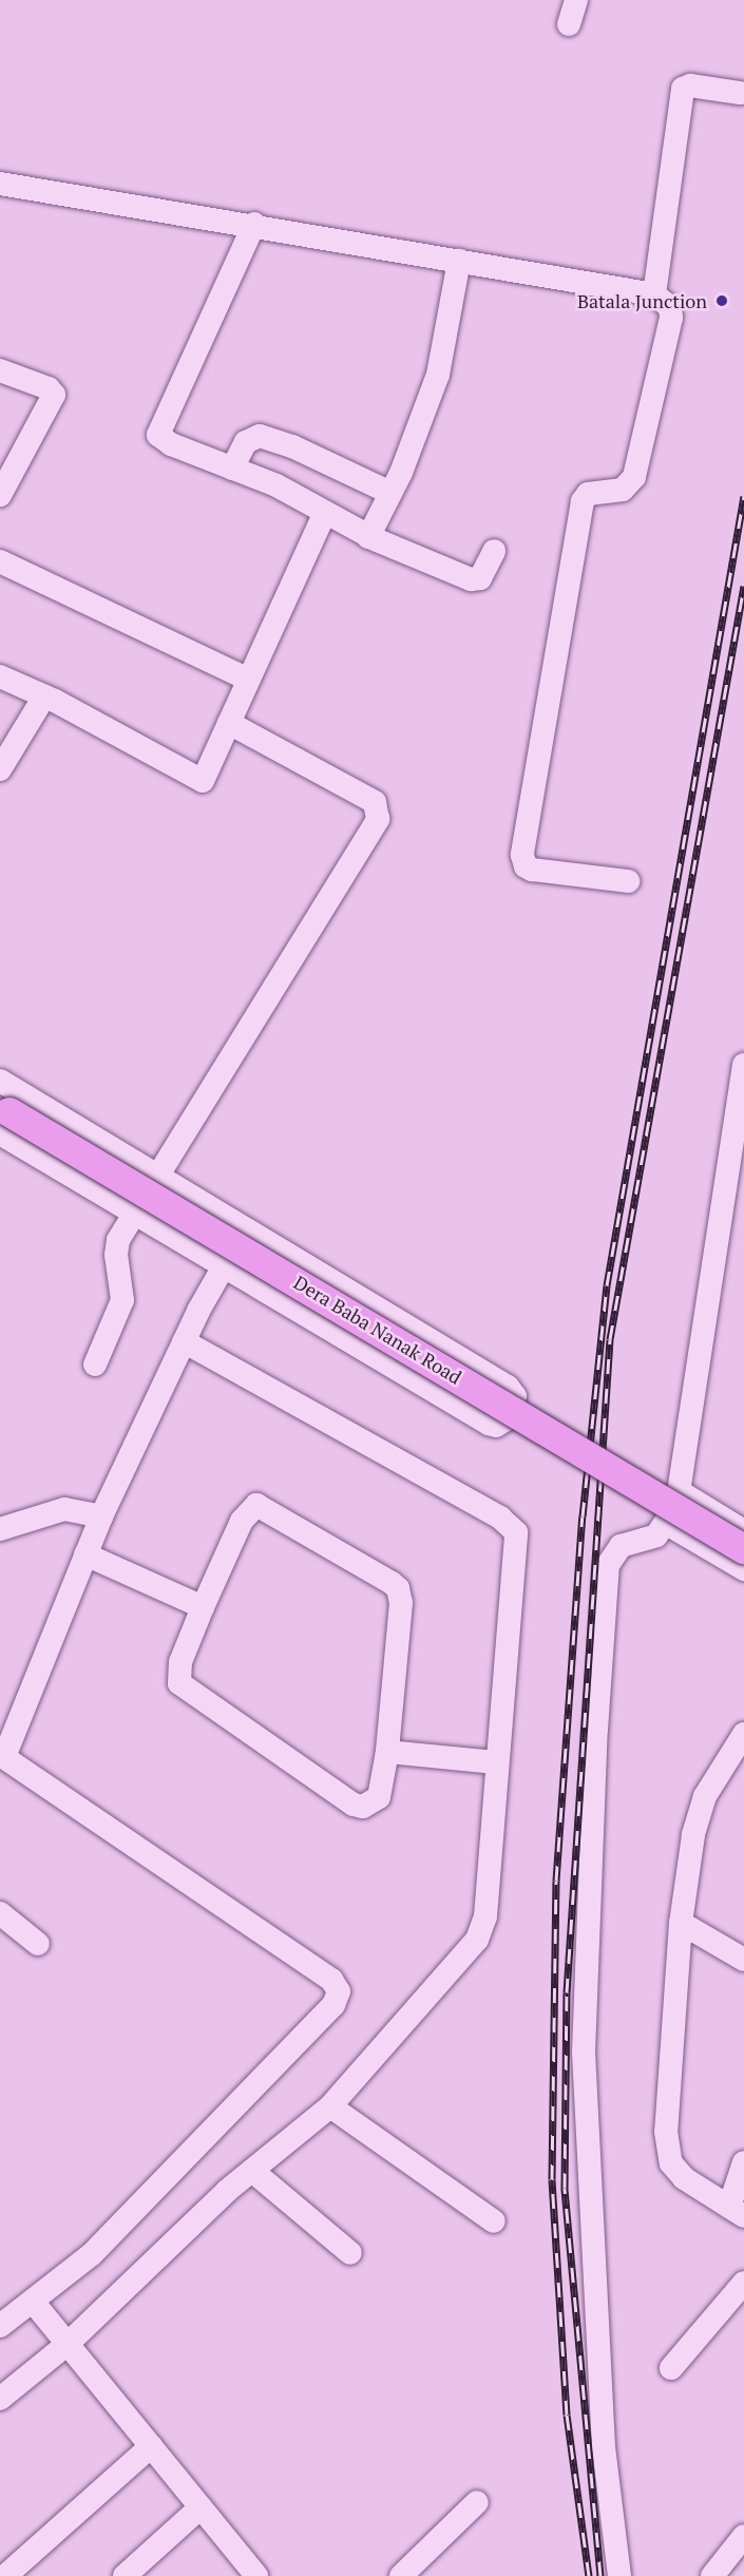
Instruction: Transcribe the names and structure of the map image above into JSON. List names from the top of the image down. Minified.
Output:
{"streets":{"main road":["Dera Baba Nanak Road"]},"places":["Batala Junction"]}
